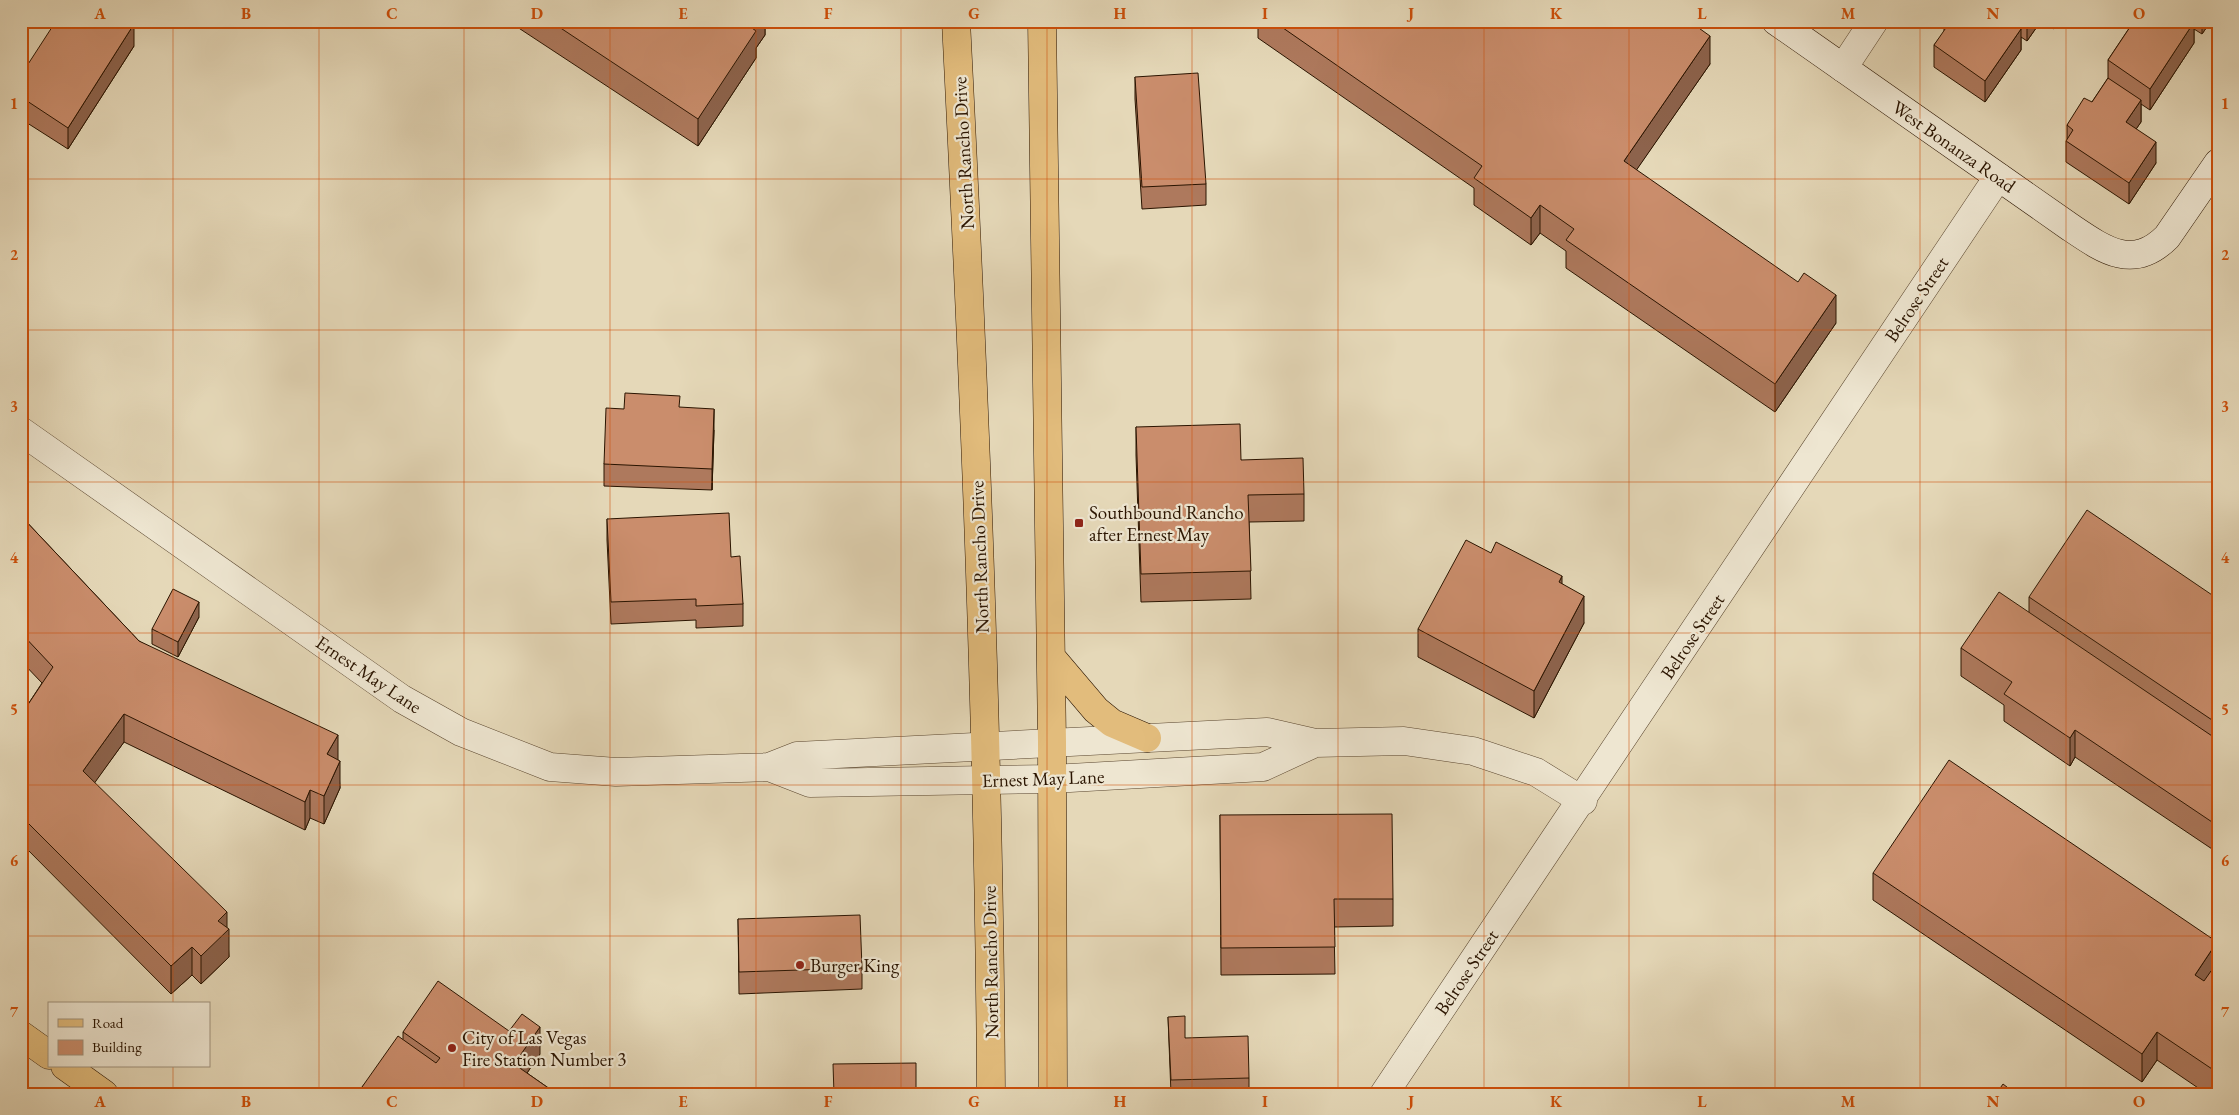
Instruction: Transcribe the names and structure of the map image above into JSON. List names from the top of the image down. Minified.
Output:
{"streets":{"main road":["North Rancho Drive"],"street":["West Bonanza Road","Belrose Street","Ernest May Lane"]},"crossings":[["West Bonanza Road","Belrose Street"],["North Rancho Drive","Ernest May Lane"],["Belrose Street","Ernest May Lane"]],"places":{"transit":["Southbound Rancho after Ernest May"],"other":["Burger King","City of Las Vegas Fire Station Number 3"]},"legend":["Road","Building"],"grid":{"columns":["A","B","C","D","E","F","G","H","I","J","K","L","M","N","O"],"rows":["1","2","3","4","5","6","7"]}}
